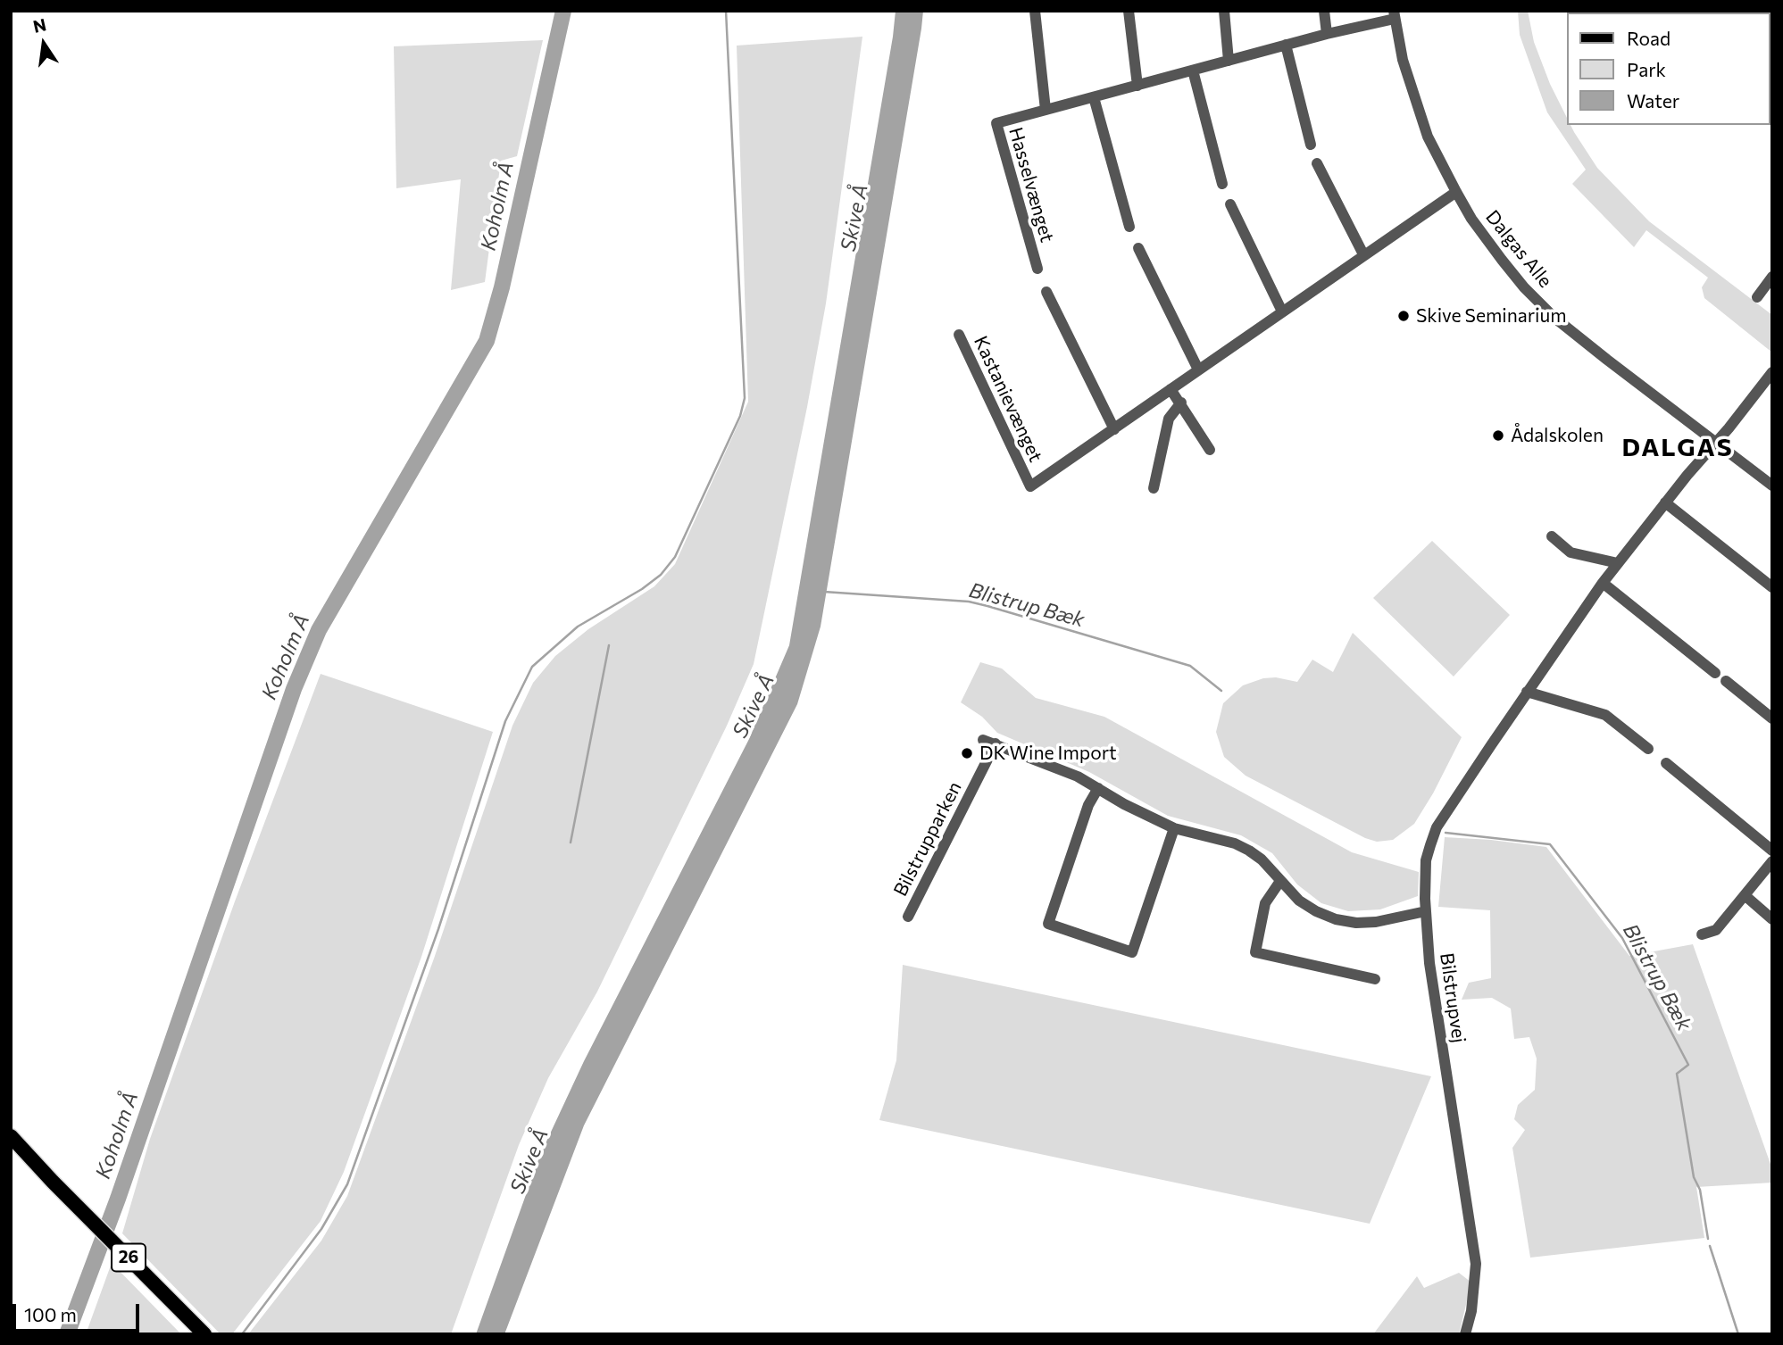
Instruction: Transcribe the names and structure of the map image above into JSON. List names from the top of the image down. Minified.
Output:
{"streets":{"main road":["26"],"street":["Hasselvænget","Dalgas Alle","Kastanievænget","Bilstrupparken","Bilstrupvej"]},"crossings":[["Hasselvænget","Dalgas Alle"],["Dalgas Alle","Kastanievænget"],["Dalgas Alle","Bilstrupvej"]],"districts":["DALGAS"],"water":["Koholm Å","Skive Å","Blistrup Bæk"],"places":["Skive Seminarium","Ådalskolen","DK Wine Import"],"legend":["Road","Park","Water"],"scale_bar":"100 m","north":"top"}
